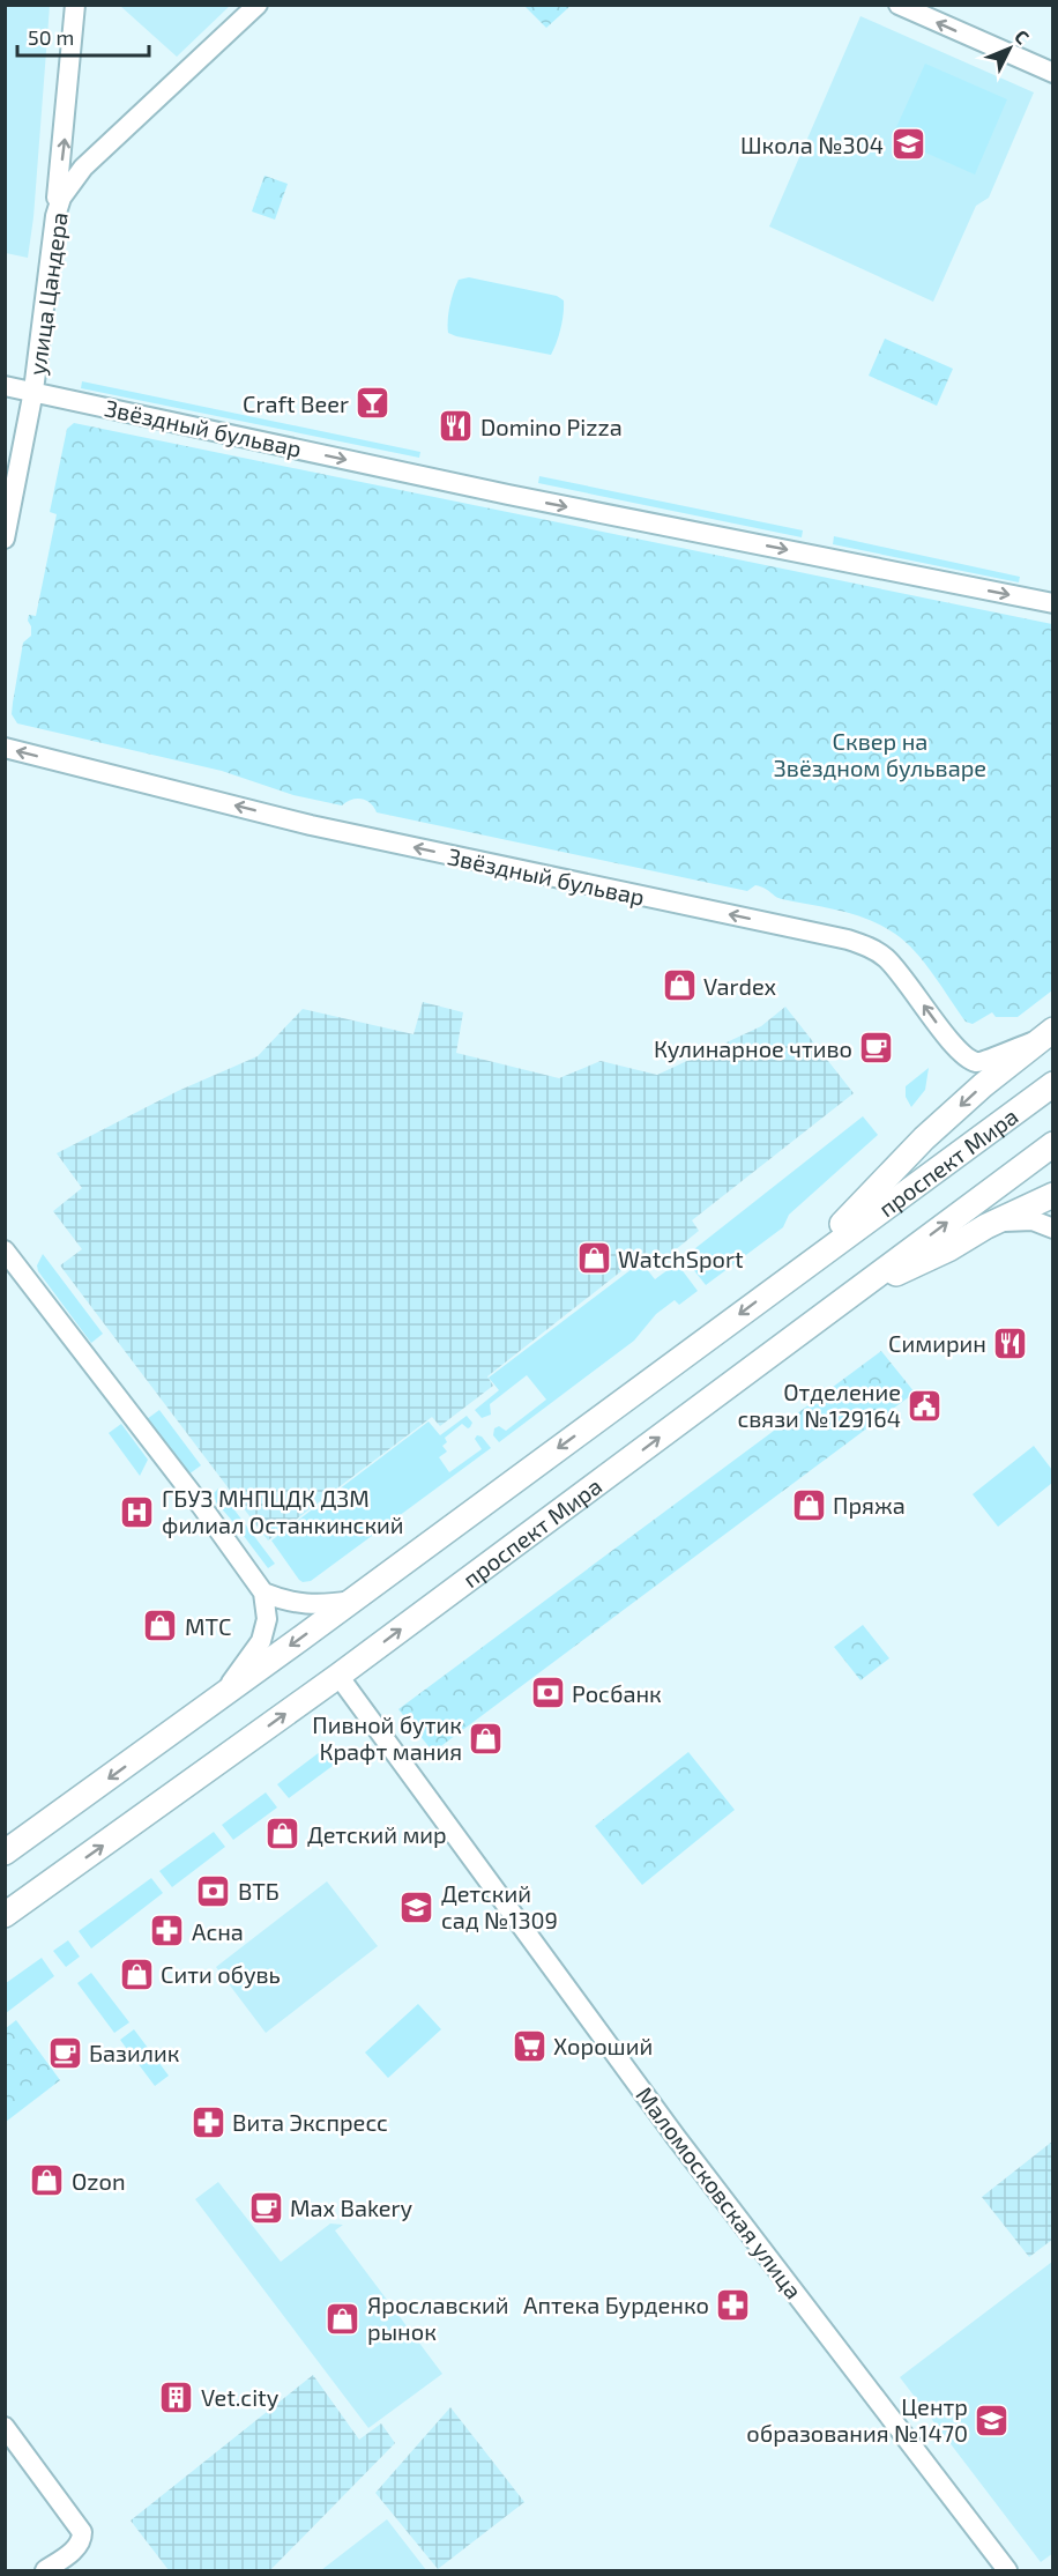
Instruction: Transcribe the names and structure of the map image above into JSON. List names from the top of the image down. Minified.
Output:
{"streets":{"main road":["проспект Мира"],"street":["улица Цандера","Звёздный бульвар","Маломосковская улица"]},"crossings":[["улица Цандера","Звёздный бульвар"],["проспект Мира","Маломосковская улица"]],"parks":["Сквер на Звёздном бульваре"],"places":{"school or university":["Школа №304","Детский сад №1309","Центр образования №1470"],"bar":["Craft Beer"],"restaurant":["Domino Pizza","Симирин"],"shop":["Vardex","WatchSport","Пряжа","МТС","Пивной бутик Крафт мания","Детский мир","Сити обувь","Ozon","Ярославский рынок"],"cafe":["Кулинарное чтиво","Базилик","Max Bakery"],"public building":["Отделение связи №129164"],"hospital":["ГБУЗ МНПЦДК ДЗМ филиал Останкинский"],"bank":["Росбанк","ВТБ"],"pharmacy":["Асна","Вита Экспресс","Аптека Бурденко"],"supermarket":["Хороший"],"building":["Vet.city"]},"scale_bar":"50 m","north":"top right"}
